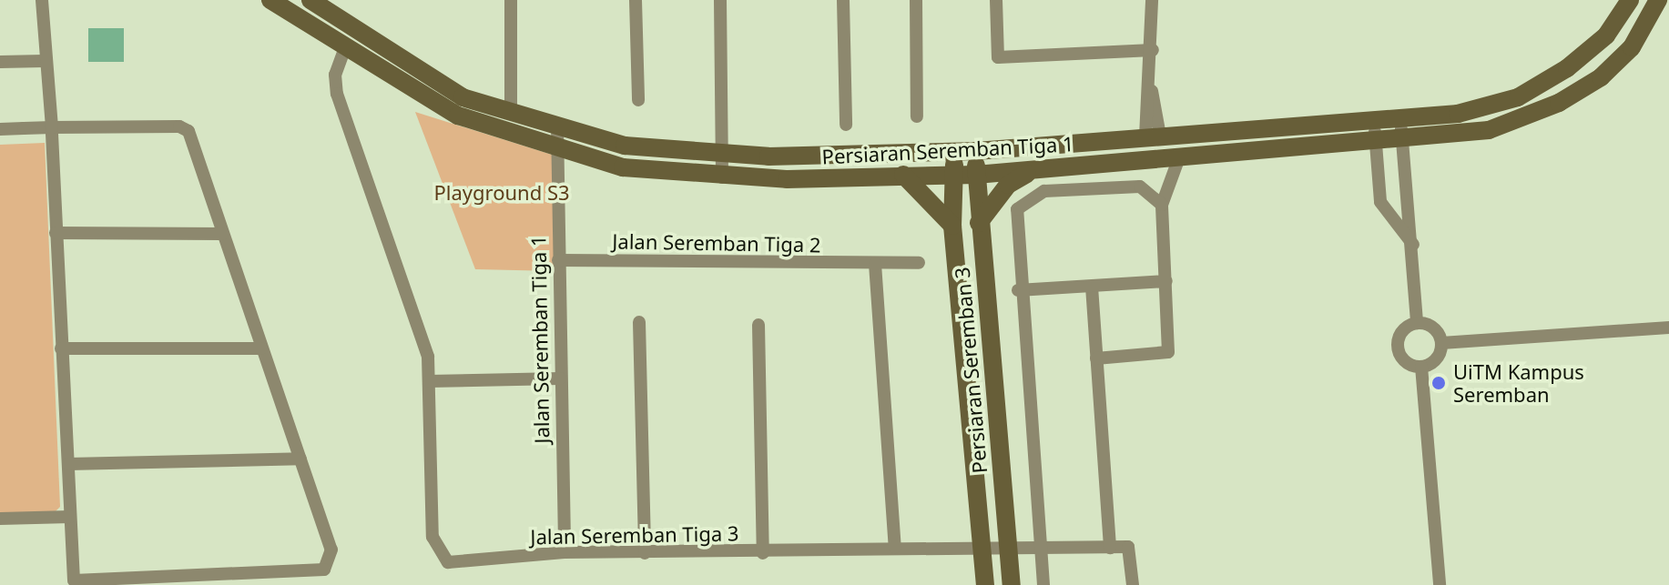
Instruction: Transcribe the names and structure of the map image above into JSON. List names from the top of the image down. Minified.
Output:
{"streets":{"main road":["Persiaran Seremban Tiga 1","Persiaran Seremban 3"],"street":["Jalan Seremban Tiga 2","Jalan Seremban Tiga 1","Jalan Seremban Tiga 3"]},"crossings":[["Persiaran Seremban Tiga 1","Jalan Seremban Tiga 1"],["Persiaran Seremban Tiga 1","Persiaran Seremban 3"],["Persiaran Seremban Tiga 1","Jalan Seremban Tiga 3"],["Jalan Seremban Tiga 2","Jalan Seremban Tiga 1"],["Jalan Seremban Tiga 1","Jalan Seremban Tiga 3"],["Persiaran Seremban 3","Jalan Seremban Tiga 3"]],"parks":["Playground S3"],"places":["UiTM Kampus Seremban"]}
